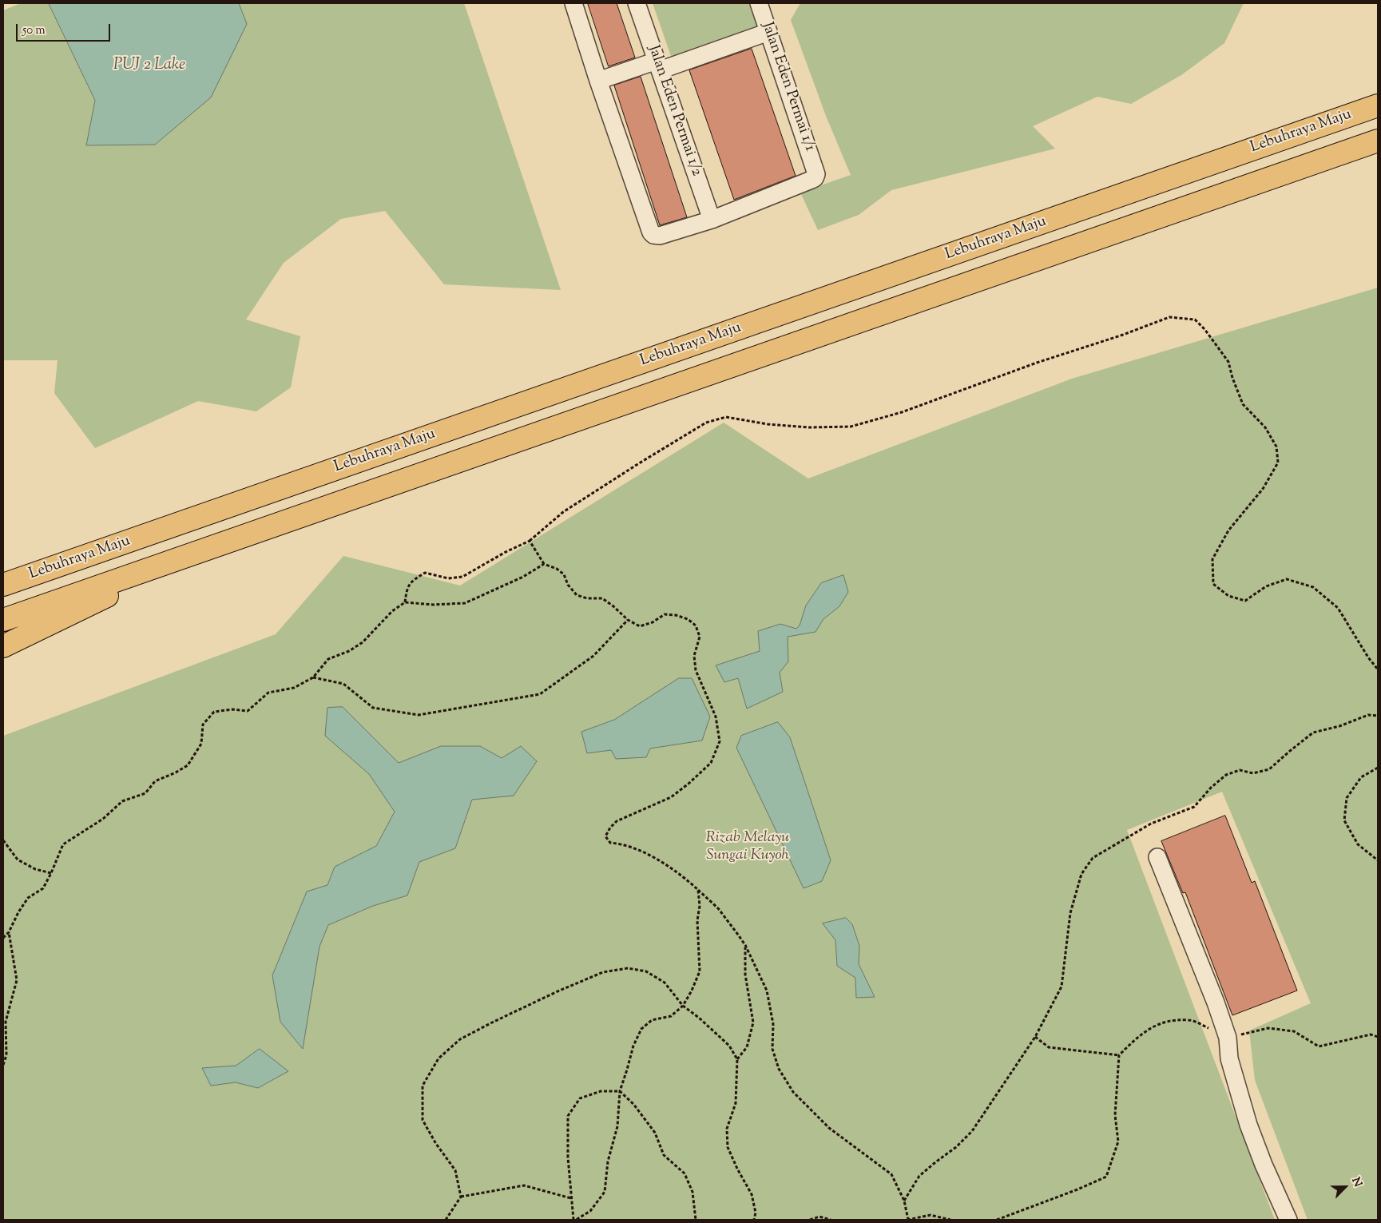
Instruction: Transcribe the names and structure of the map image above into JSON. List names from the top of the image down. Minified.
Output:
{"streets":{"highway":["Lebuhraya Maju"],"street":["Jalan Eden Permai 1/1","Jalan Eden Permai 1/2"]},"crossings":[["Jalan Eden Permai 1/1","Jalan Eden Permai 1/2"]],"water":["PUJ 2 Lake"],"parks":["Rizab Melayu Sungai Kuyoh"],"scale_bar":"50 m","north":"top right"}
